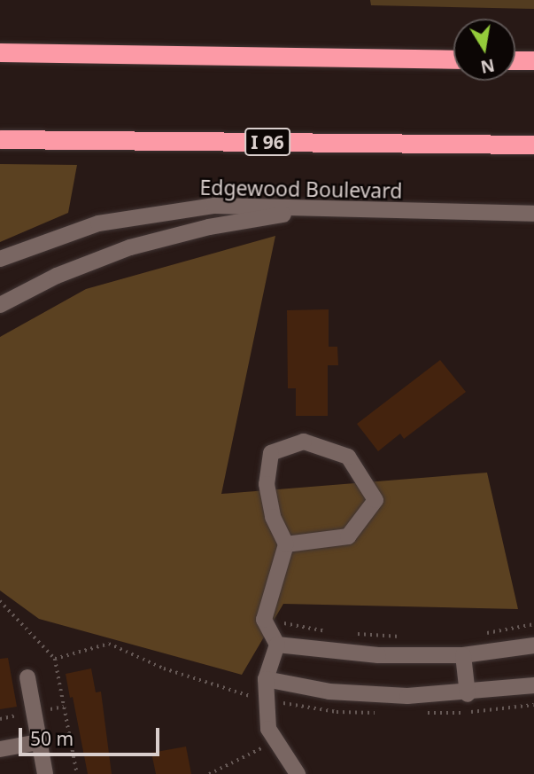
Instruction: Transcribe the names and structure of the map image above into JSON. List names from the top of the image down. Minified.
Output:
{"streets":{"highway":["I 96"],"street":["Edgewood Boulevard"]},"scale_bar":"50 m","north":"bottom"}
